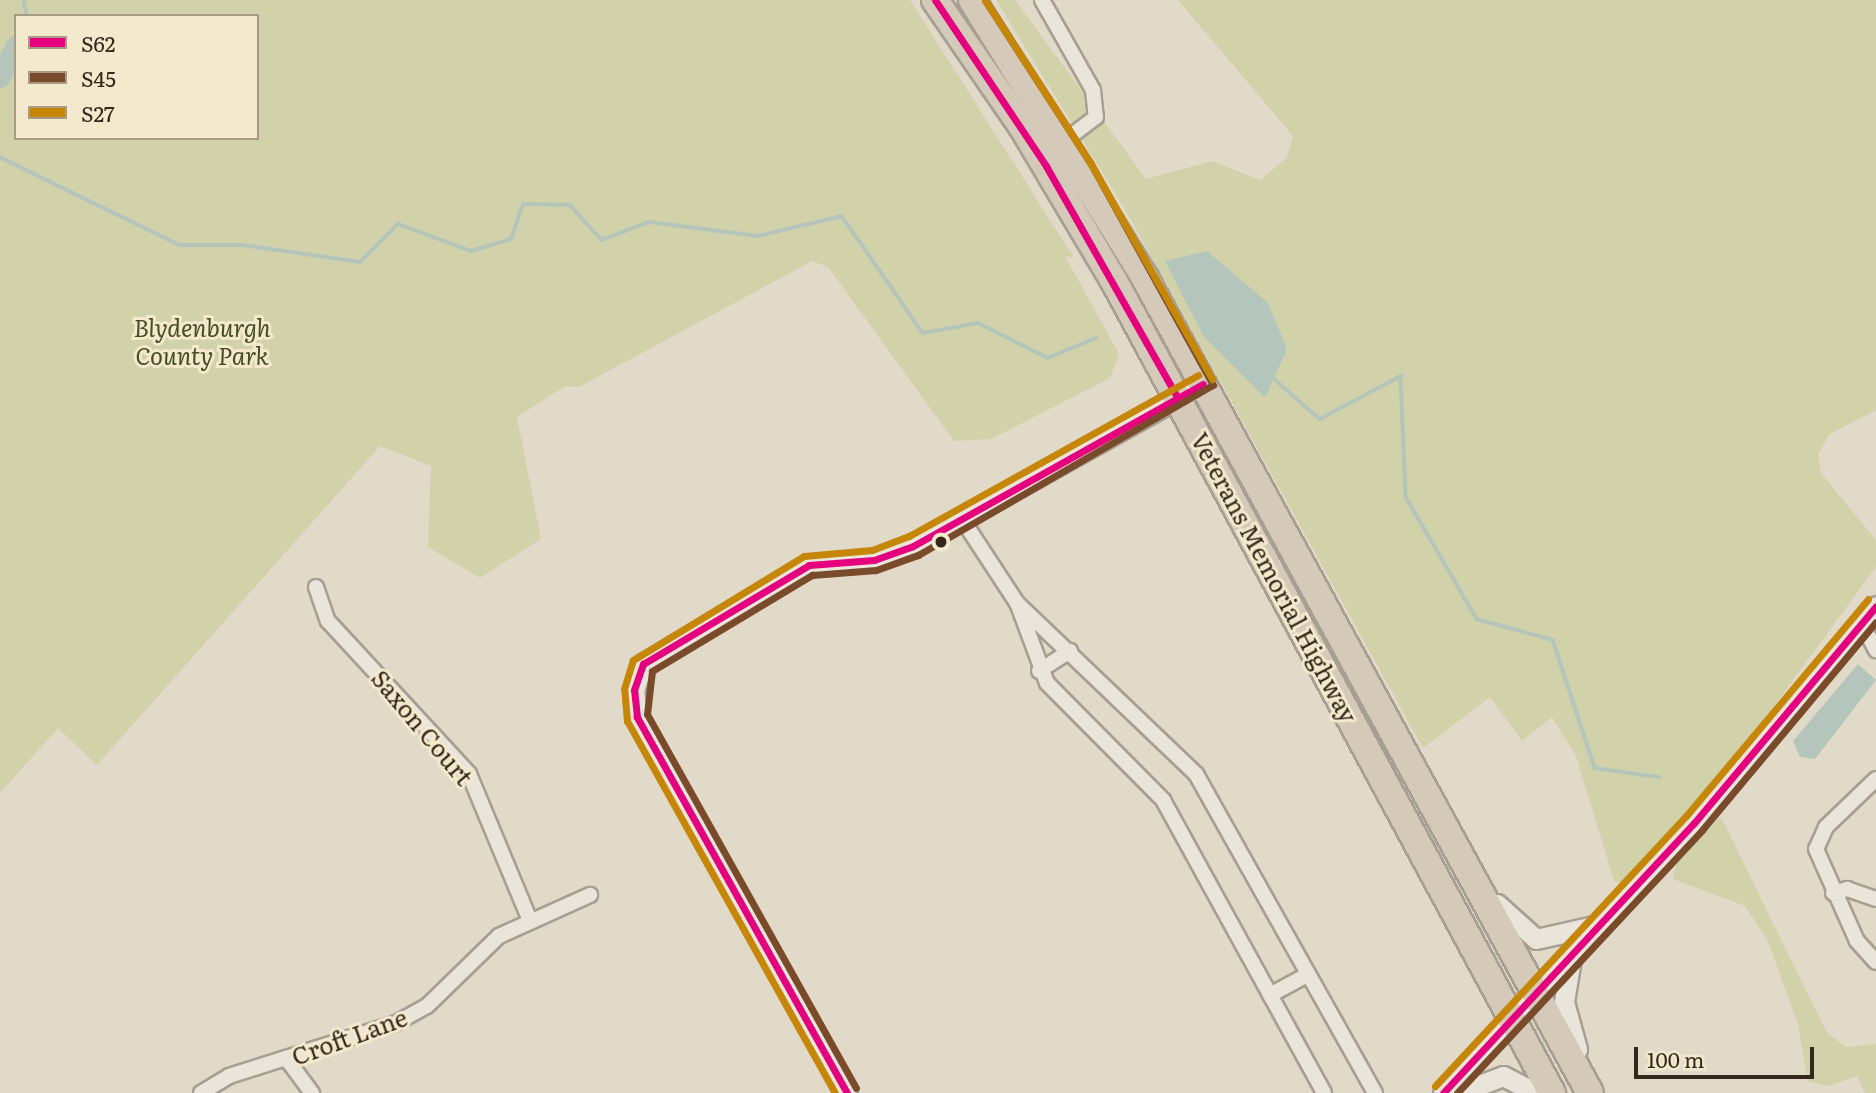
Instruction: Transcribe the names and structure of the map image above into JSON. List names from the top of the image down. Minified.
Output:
{"streets":{"highway":["Veterans Memorial Highway"],"street":["Saxon Court","Croft Lane"]},"crossings":[["Saxon Court","Croft Lane"]],"parks":["Blydenburgh County Park"],"lines":["transit line S62","transit line S45","transit line S27"],"legend":["S62","S45","S27"],"scale_bar":"100 m"}
